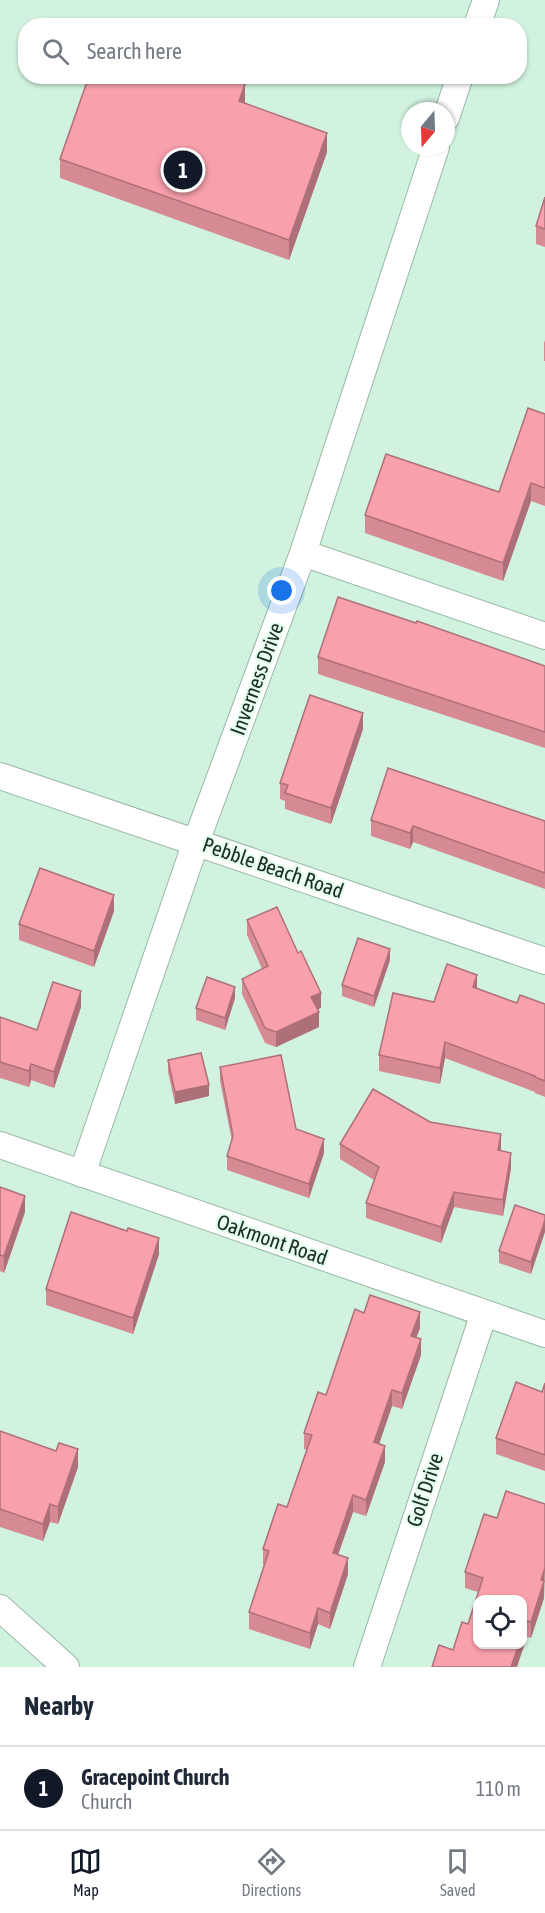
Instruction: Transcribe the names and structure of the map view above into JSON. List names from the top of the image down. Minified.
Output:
{"streets":{"street":["Inverness Drive","Pebble Beach Road","Oakmont Road","Golf Drive"]},"crossings":[["Inverness Drive","Pebble Beach Road"],["Inverness Drive","Oakmont Road"],["Oakmont Road","Golf Drive"]],"north":"bottom","page":{"search":"Search here","pins":"1","heading":"Nearby","list":[{"mark":"1","name":"Gracepoint Church","note":"Church","value":"110 m"}],"nav":["Map","Directions","Saved"]}}
